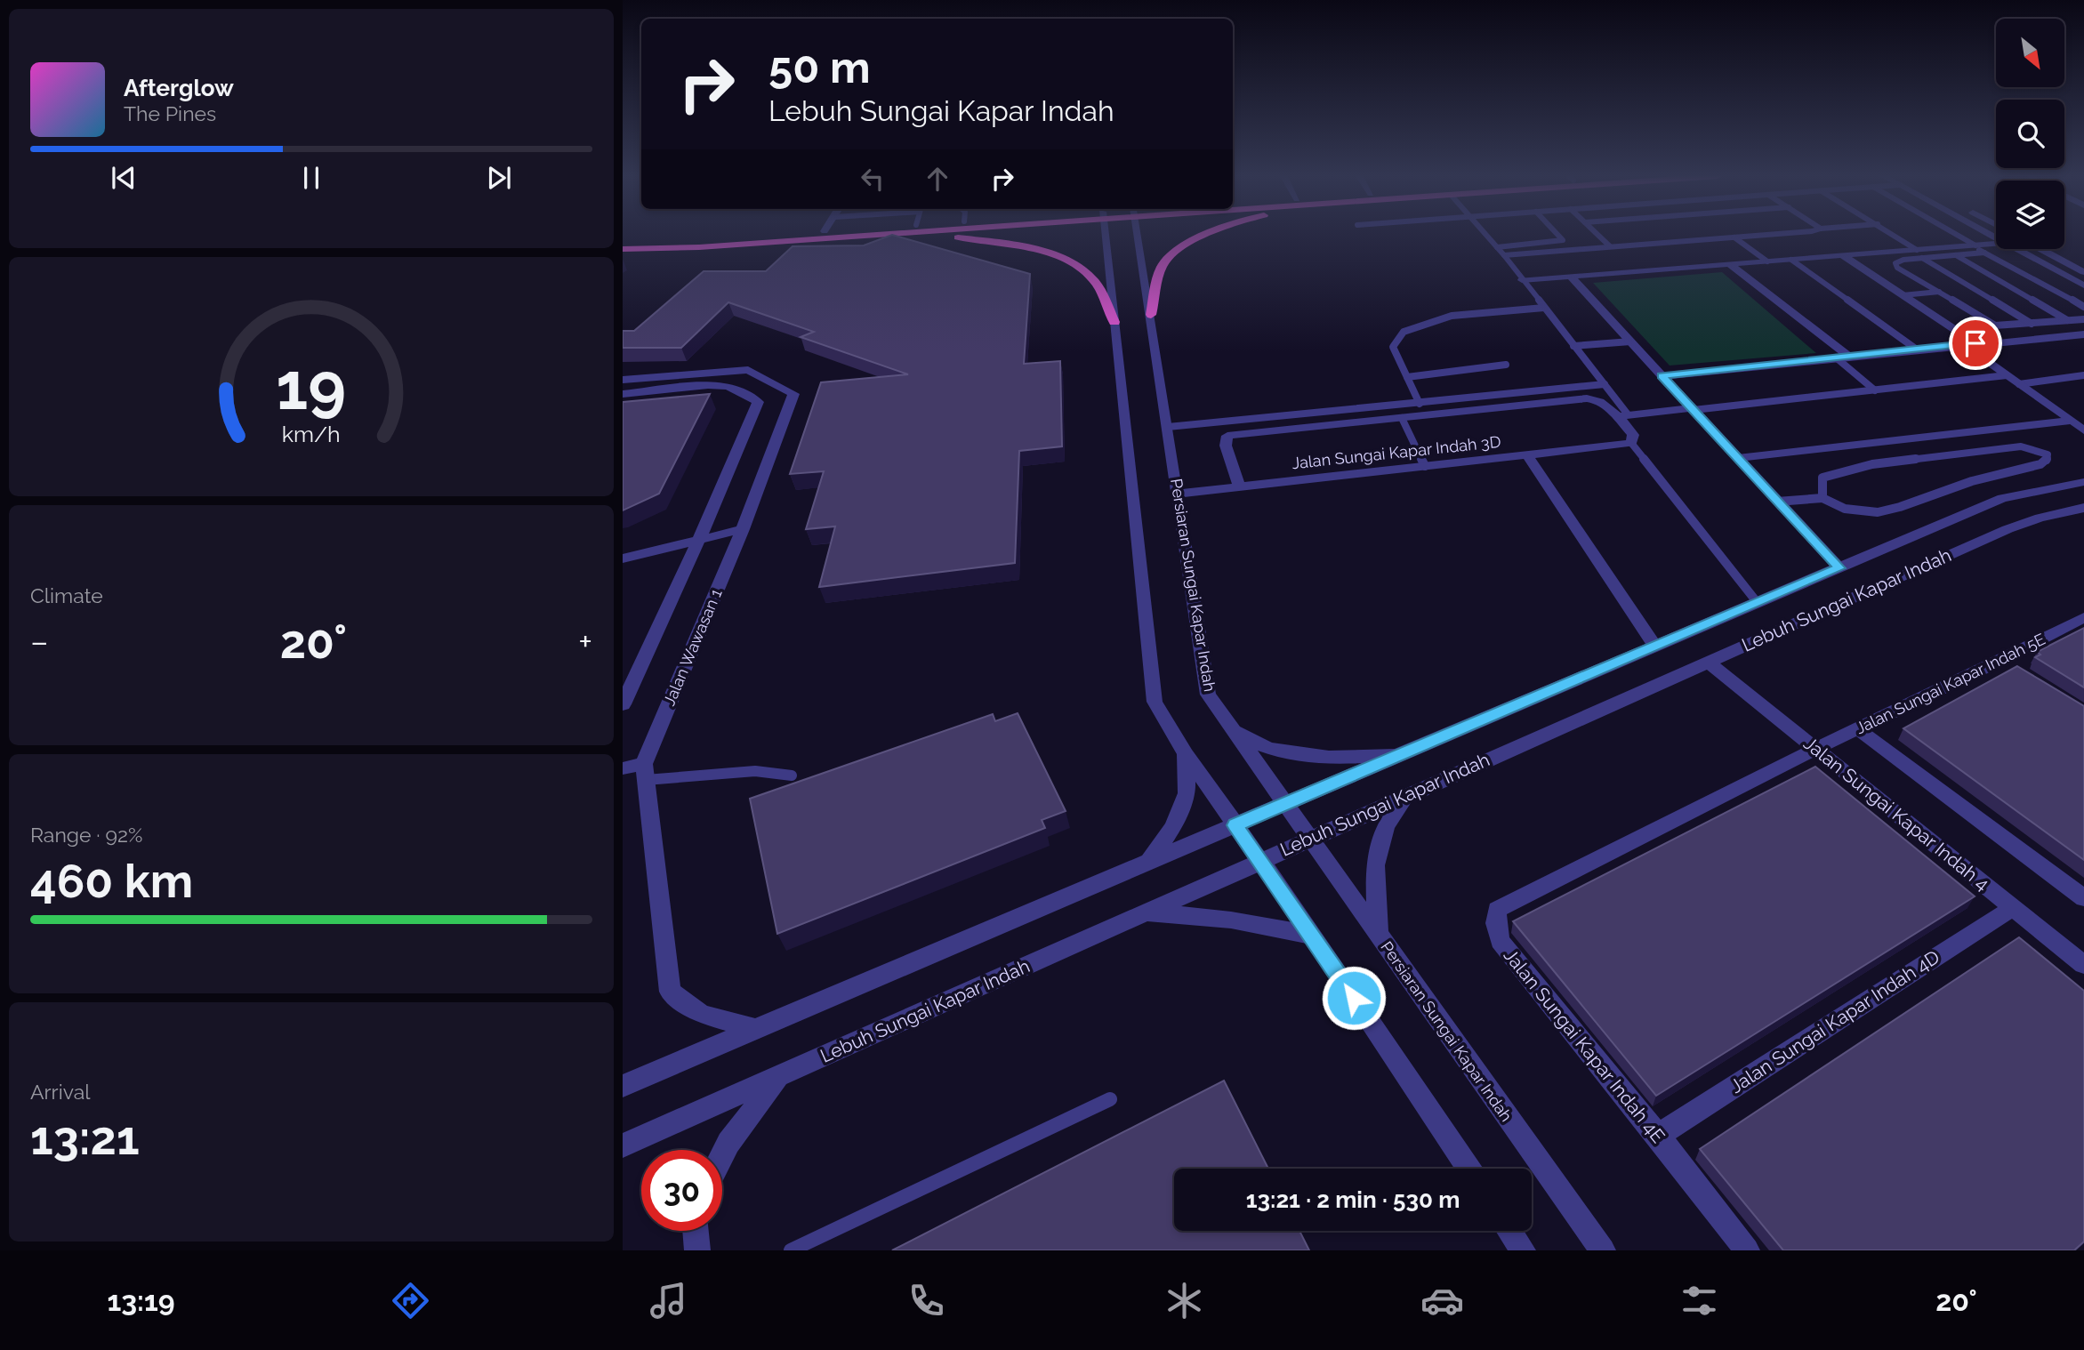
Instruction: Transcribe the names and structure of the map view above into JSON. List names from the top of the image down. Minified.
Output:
{"streets":{"street":["Jalan Sungai Kapar Indah 3D","Persiaran Sungai Kapar Indah","Lebuh Sungai Kapar Indah","Jalan Wawasan 1","Jalan Sungai Kapar Indah 5E","Jalan Sungai Kapar Indah 4","Jalan Sungai Kapar Indah 4D","Jalan Sungai Kapar Indah 4E"]},"crossings":[["Jalan Sungai Kapar Indah 3D","Persiaran Sungai Kapar Indah"],["Persiaran Sungai Kapar Indah","Lebuh Sungai Kapar Indah"],["Lebuh Sungai Kapar Indah","Jalan Wawasan 1"],["Lebuh Sungai Kapar Indah","Jalan Sungai Kapar Indah 4"],["Jalan Sungai Kapar Indah 5E","Jalan Sungai Kapar Indah 4"],["Jalan Sungai Kapar Indah 5E","Jalan Sungai Kapar Indah 4E"],["Jalan Sungai Kapar Indah 4","Jalan Sungai Kapar Indah 4D"],["Jalan Sungai Kapar Indah 4","Jalan Sungai Kapar Indah 4E"],["Jalan Sungai Kapar Indah 4D","Jalan Sungai Kapar Indah 4E"]],"north":"bottom right","page":{"turn":["50 m","Lebuh Sungai Kapar Indah"],"song":["Afterglow","The Pines"],"tile":["Climate",["Range · 92%","460 km"],["Arrival","13:21"]],"heat":["−","20°","+"],"limit":"30","trip":"13:21 · 2 min · 530 m","tabs":["13:19","20°"],"gauge":["19","km/h"]}}
